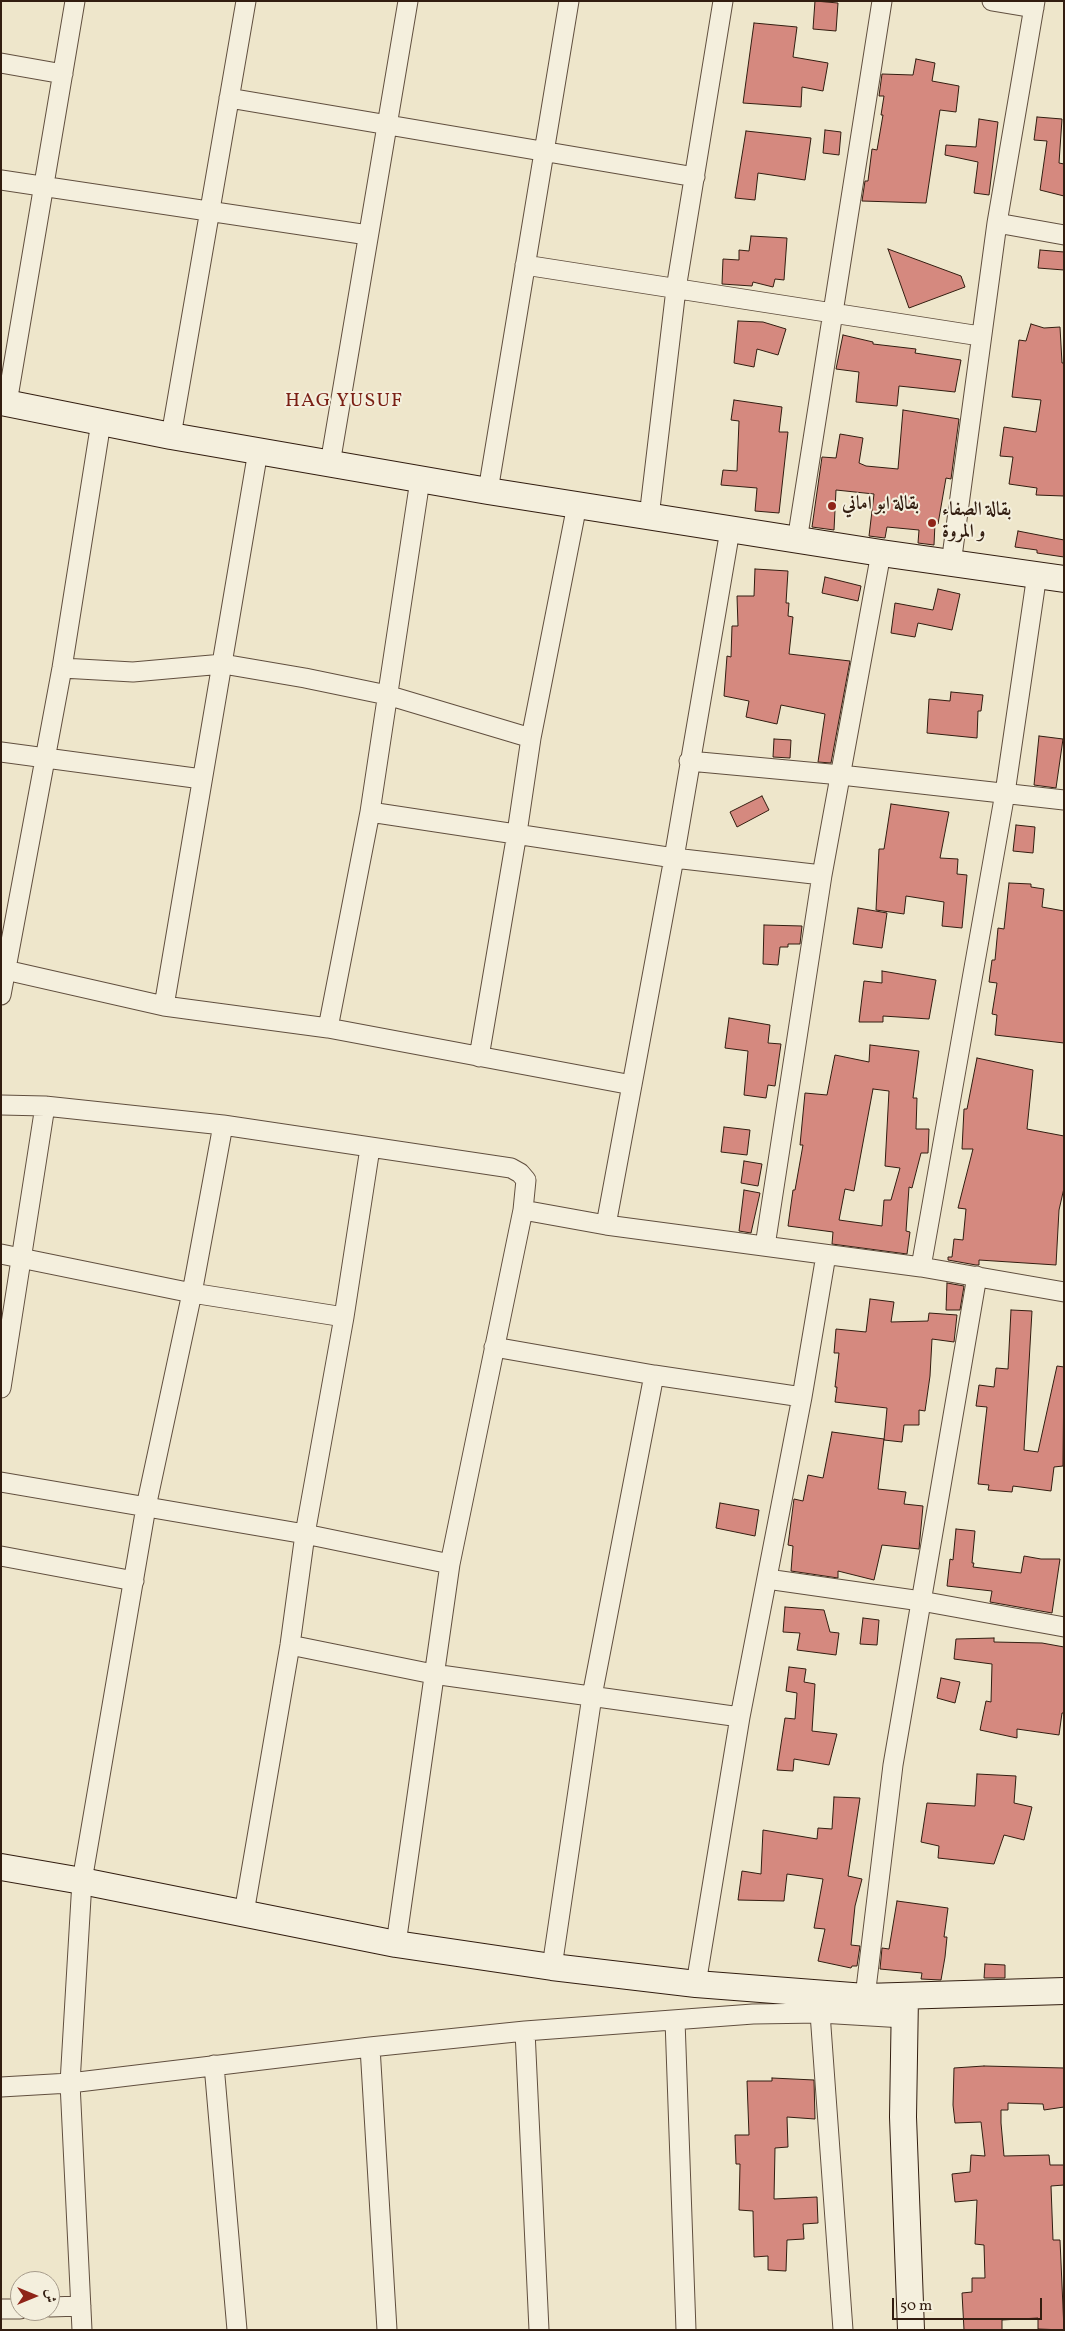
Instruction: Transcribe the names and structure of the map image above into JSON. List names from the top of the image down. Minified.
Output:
{"districts":["HAG YUSUF"],"places":["بقالة ابو اماني","بقالة الصفاء و المروة"],"scale_bar":"50 m","north":"right"}
